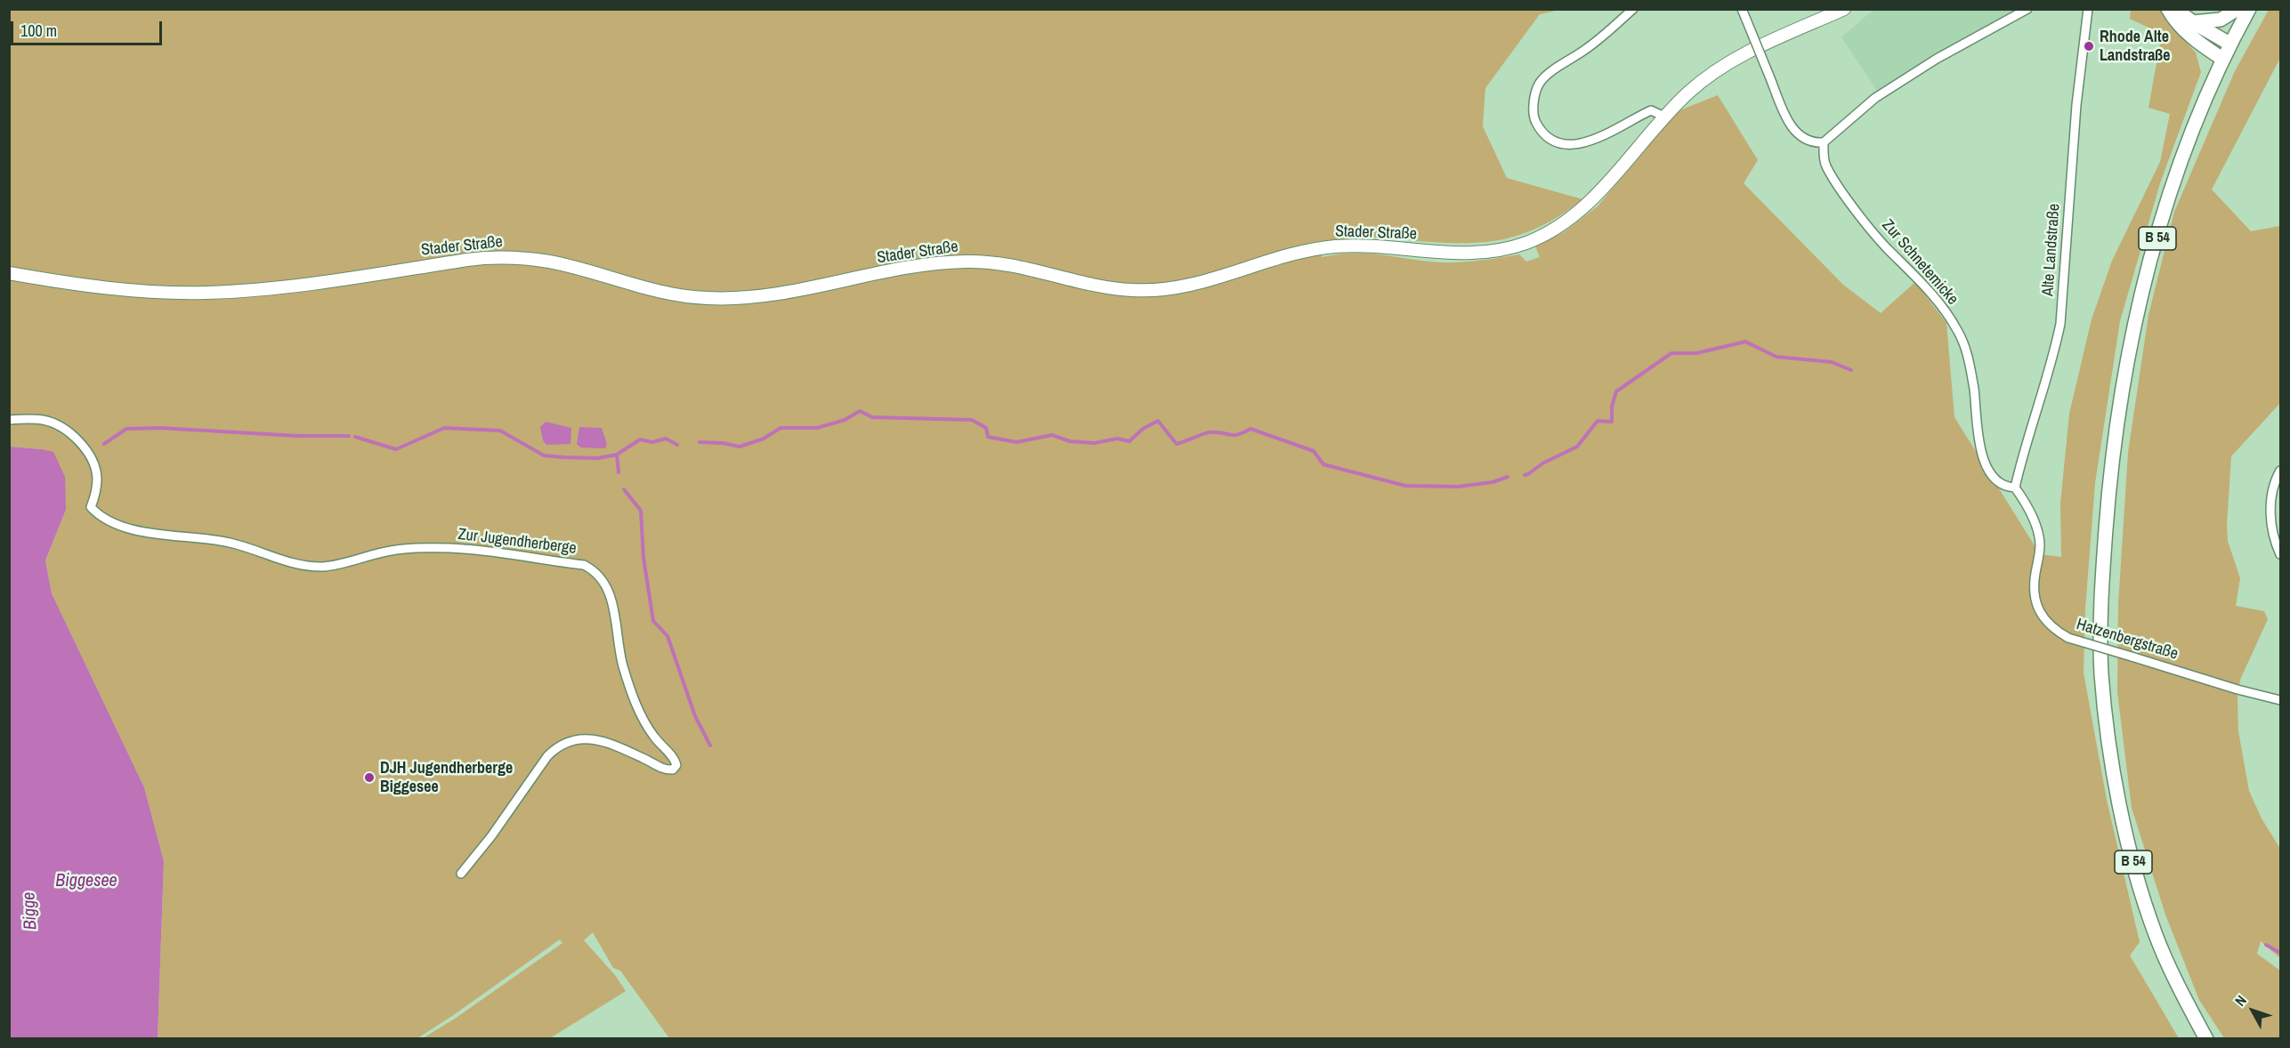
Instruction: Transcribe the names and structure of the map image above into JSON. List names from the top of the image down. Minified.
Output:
{"streets":{"main road":["B 54"],"street":["Stader Straße","Alte Landstraße","Zur Schnetemicke","Zur Jugendherberge","Hatzenbergstraße"]},"crossings":[["Alte Landstraße","Zur Schnetemicke"],["Alte Landstraße","Hatzenbergstraße"],["Zur Schnetemicke","Hatzenbergstraße"]],"water":["Biggesee","Bigge"],"places":["Rhode Alte Landstraße","DJH Jugendherberge Biggesee"],"scale_bar":"100 m","north":"top left"}
